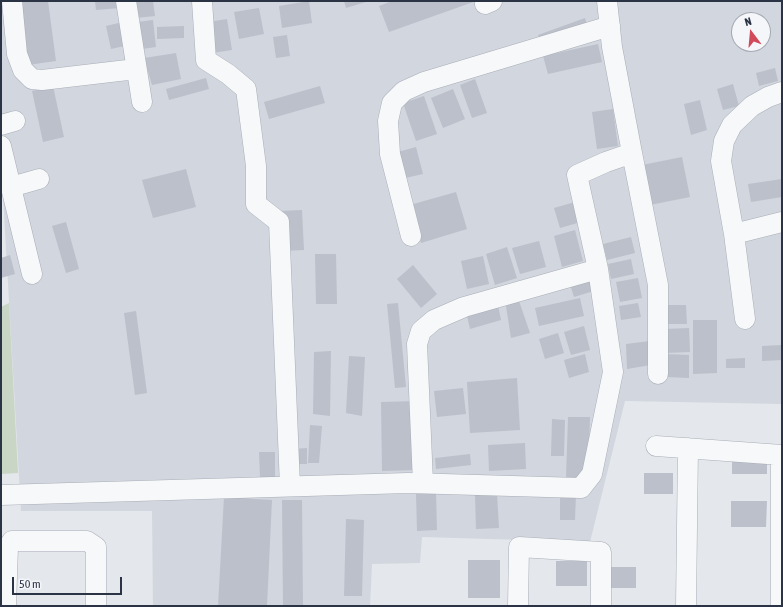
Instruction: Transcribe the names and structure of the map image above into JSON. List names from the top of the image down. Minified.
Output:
{"scale_bar":"50 m","north":"top"}
